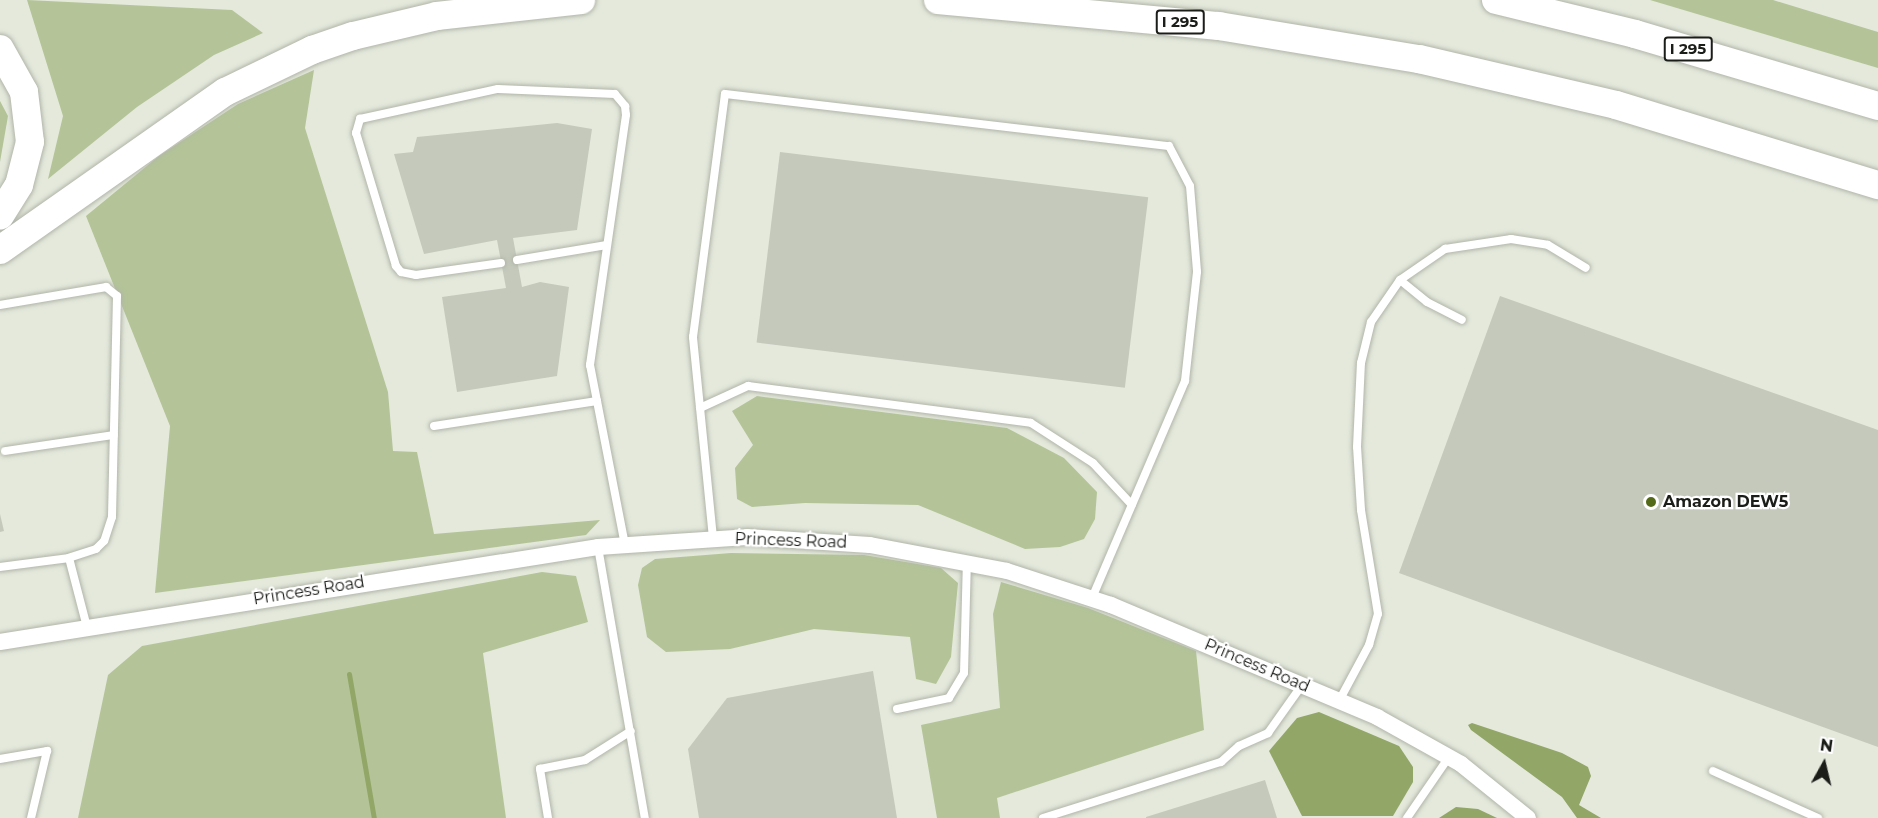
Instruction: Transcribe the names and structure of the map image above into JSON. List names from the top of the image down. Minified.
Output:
{"streets":{"highway":["I 295"],"street":["Princess Road"]},"places":["Amazon DEW5"],"north":"top"}
